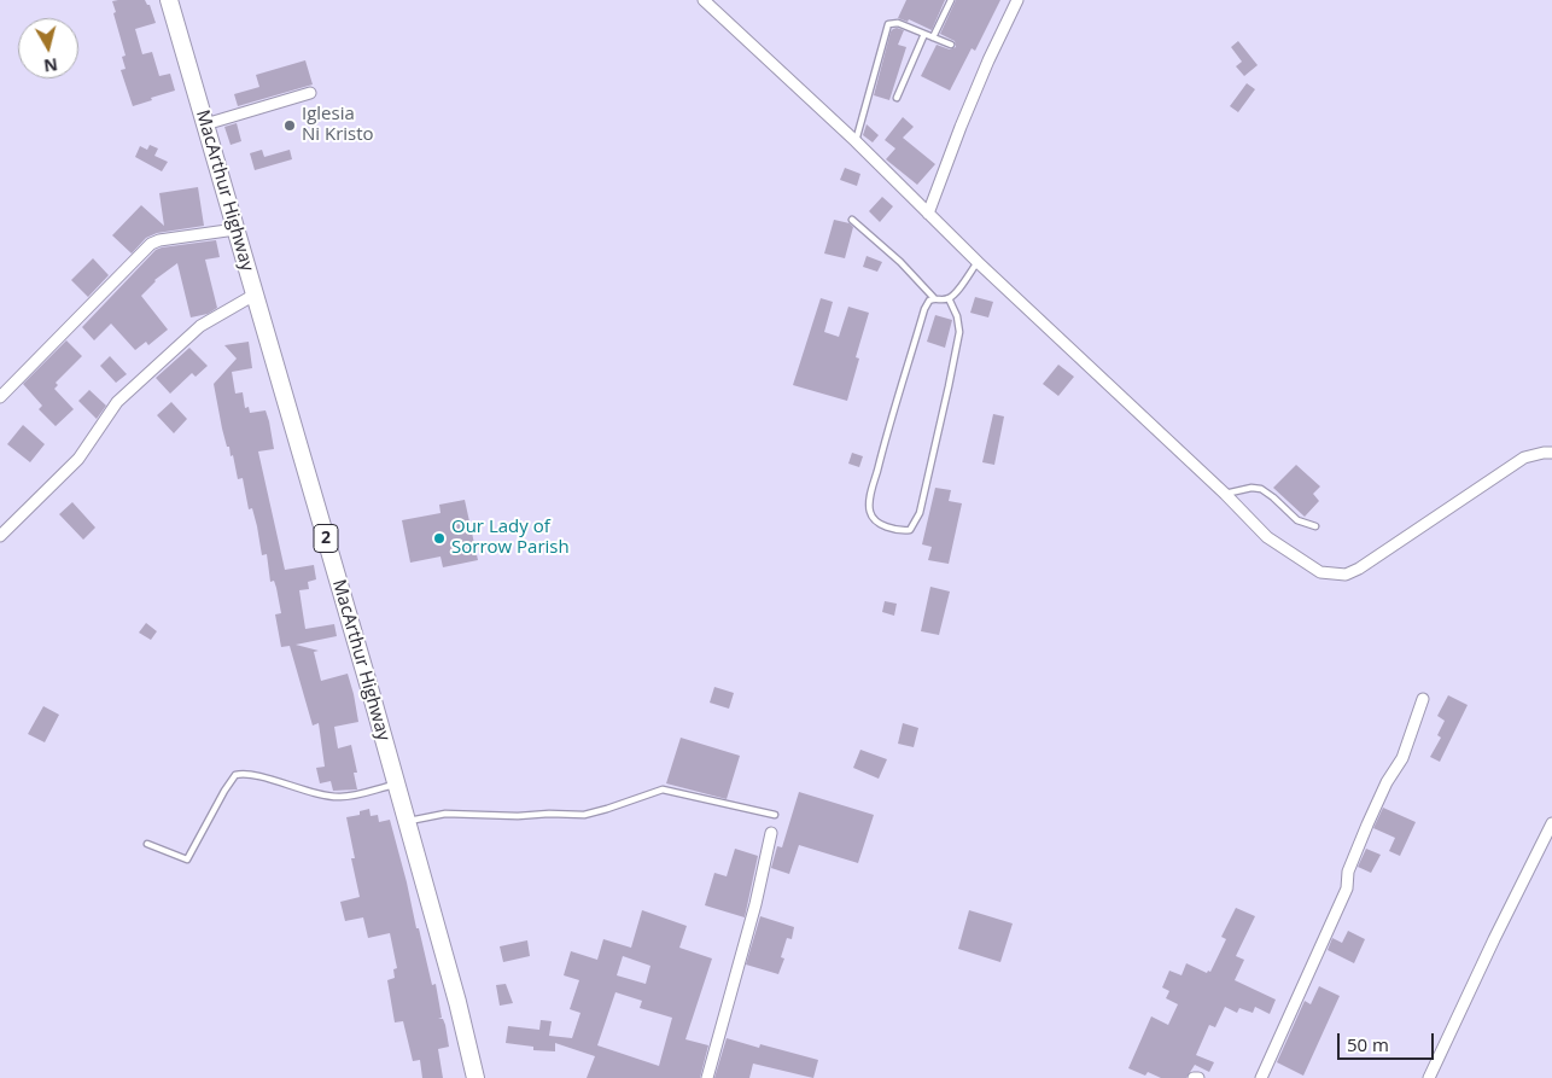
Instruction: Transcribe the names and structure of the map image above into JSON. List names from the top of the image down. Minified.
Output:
{"streets":{"highway":["MacArthur Highway","2"]},"places":["Iglesia Ni Kristo","Our Lady of Sorrow Parish"],"scale_bar":"50 m","north":"bottom"}
